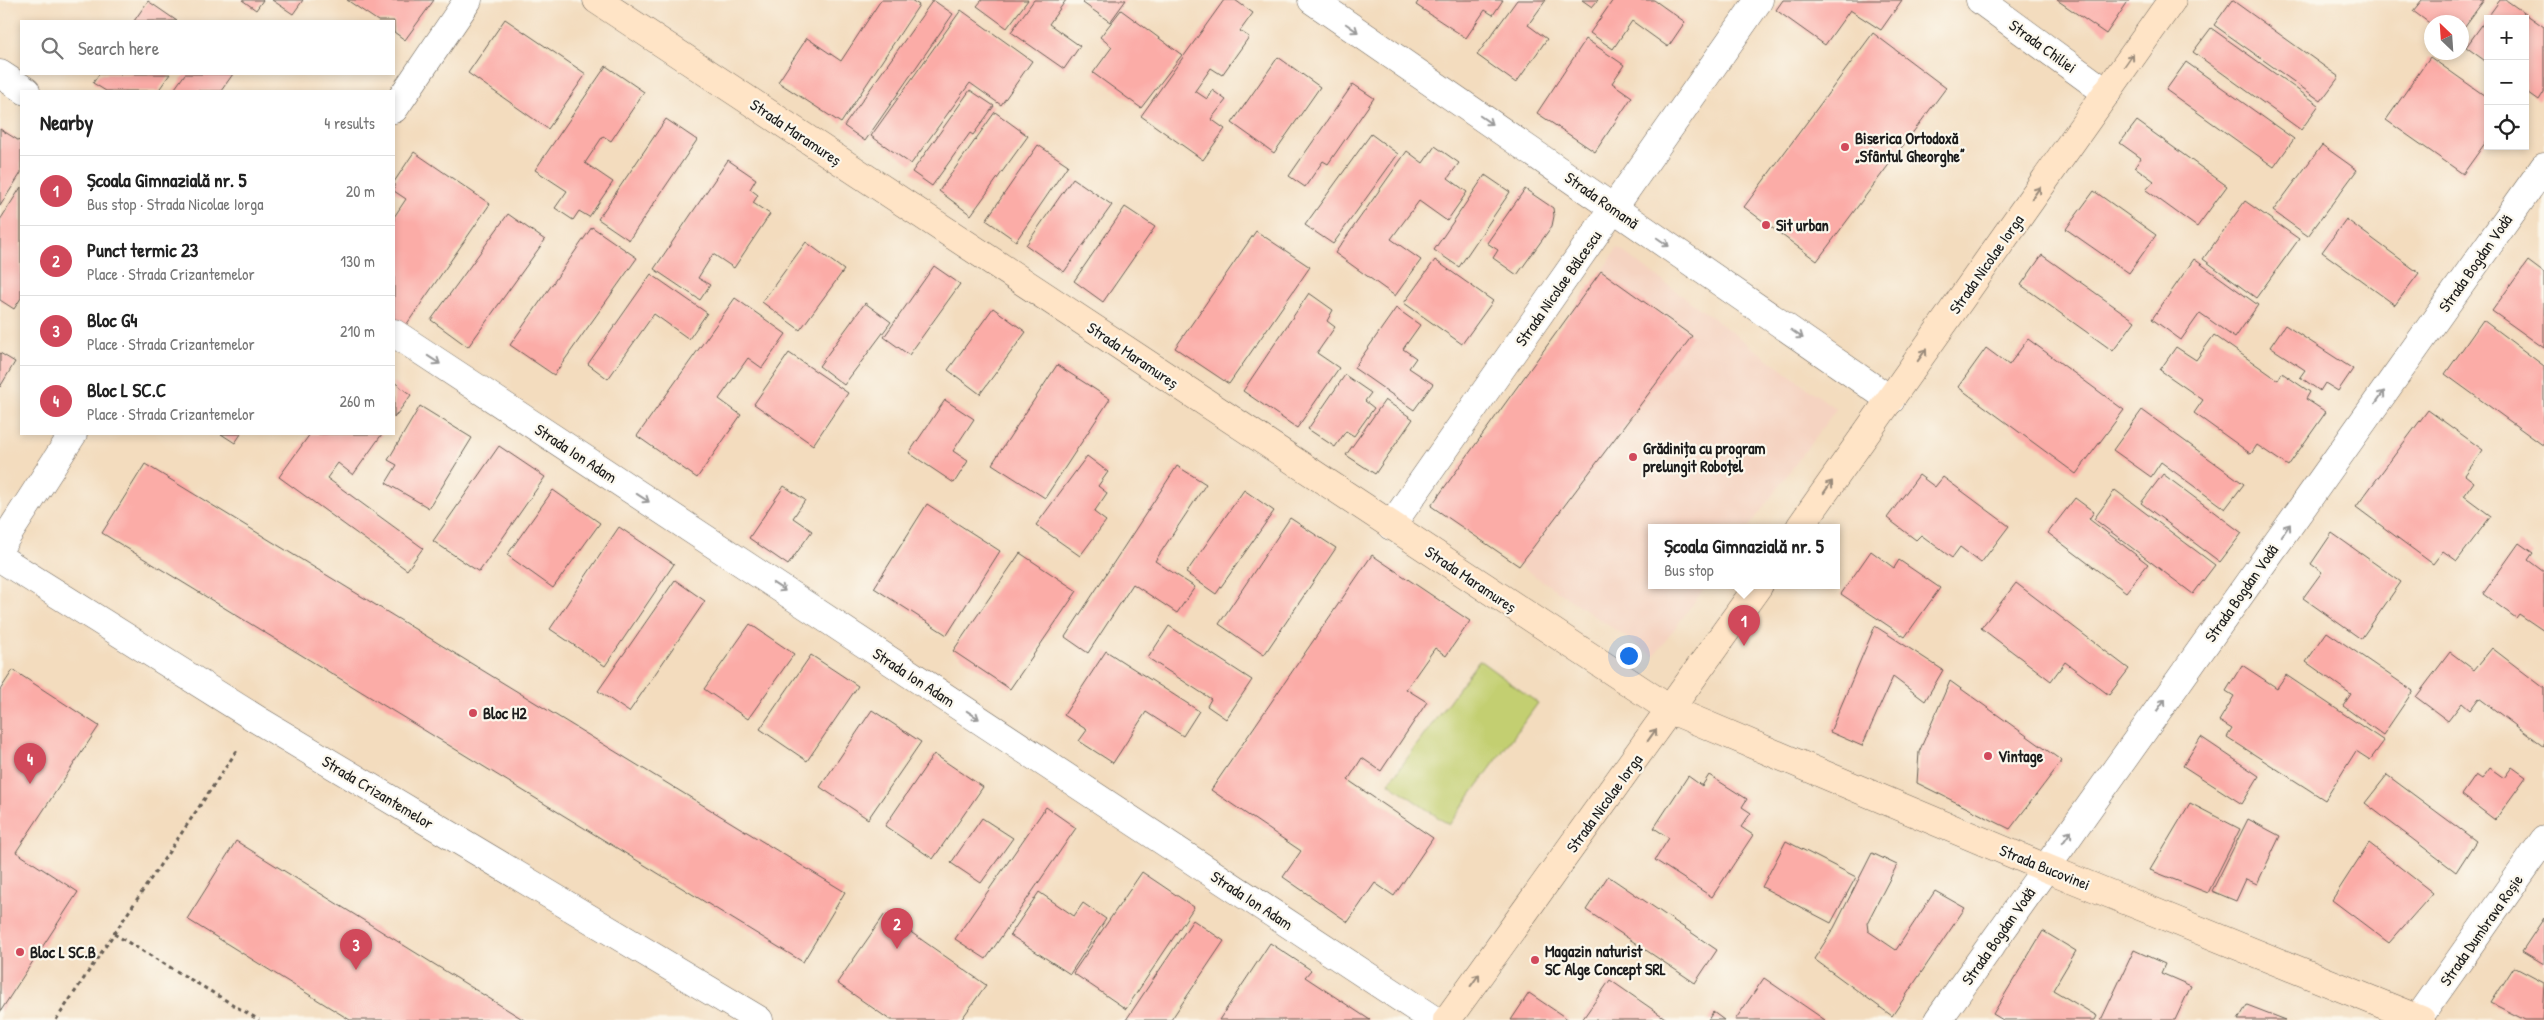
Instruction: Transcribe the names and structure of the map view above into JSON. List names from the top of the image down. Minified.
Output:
{"streets":{"street":["Strada Chiliei","Strada Maramureș","Strada Romană","Strada Bogdan Vodă","Strada Nicolae Iorga","Strada Nicolae Bălcescu","Strada Ion Adam","Strada Crizantemelor","Strada Bucovinei","Strada Dumbrava Roșie"]},"crossings":[["Strada Chiliei","Strada Nicolae Iorga"],["Strada Maramureș","Strada Nicolae Iorga"],["Strada Maramureș","Strada Nicolae Bălcescu"],["Strada Maramureș","Strada Bucovinei"],["Strada Romană","Strada Nicolae Iorga"],["Strada Romană","Strada Nicolae Bălcescu"],["Strada Bogdan Vodă","Strada Bucovinei"],["Strada Nicolae Iorga","Strada Bucovinei"],["Strada Bucovinei","Strada Dumbrava Roșie"]],"one_way":["Strada Romană","Strada Bogdan Vodă","Strada Nicolae Iorga","Strada Ion Adam"],"places":["Biserica Ortodoxă „Sfântul Gheorghe”","Sit urban","Grădinița cu program prelungit Roboțel","Bloc H2","Vintage","Bloc L SC.B","Magazin naturist SC Alge Concept SRL"],"north":"top left","page":{"map_buttons":["+","−"],"search":"Search here","heading":["Nearby","4 results"],"list":[{"mark":"1","name":"Școala Gimnazială nr. 5","note":"Bus stop · Strada Nicolae Iorga","value":"20 m"},{"mark":"2","name":"Punct termic 23","note":"Place · Strada Crizantemelor","value":"130 m"},{"mark":"3","name":"Bloc G4","note":"Place · Strada Crizantemelor","value":"210 m"},{"mark":"4","name":"Bloc L SC.C","note":"Place · Strada Crizantemelor","value":"260 m"}],"popup":["Școala Gimnazială nr. 5","Bus stop"],"pins":["1","4","2","3"]}}
